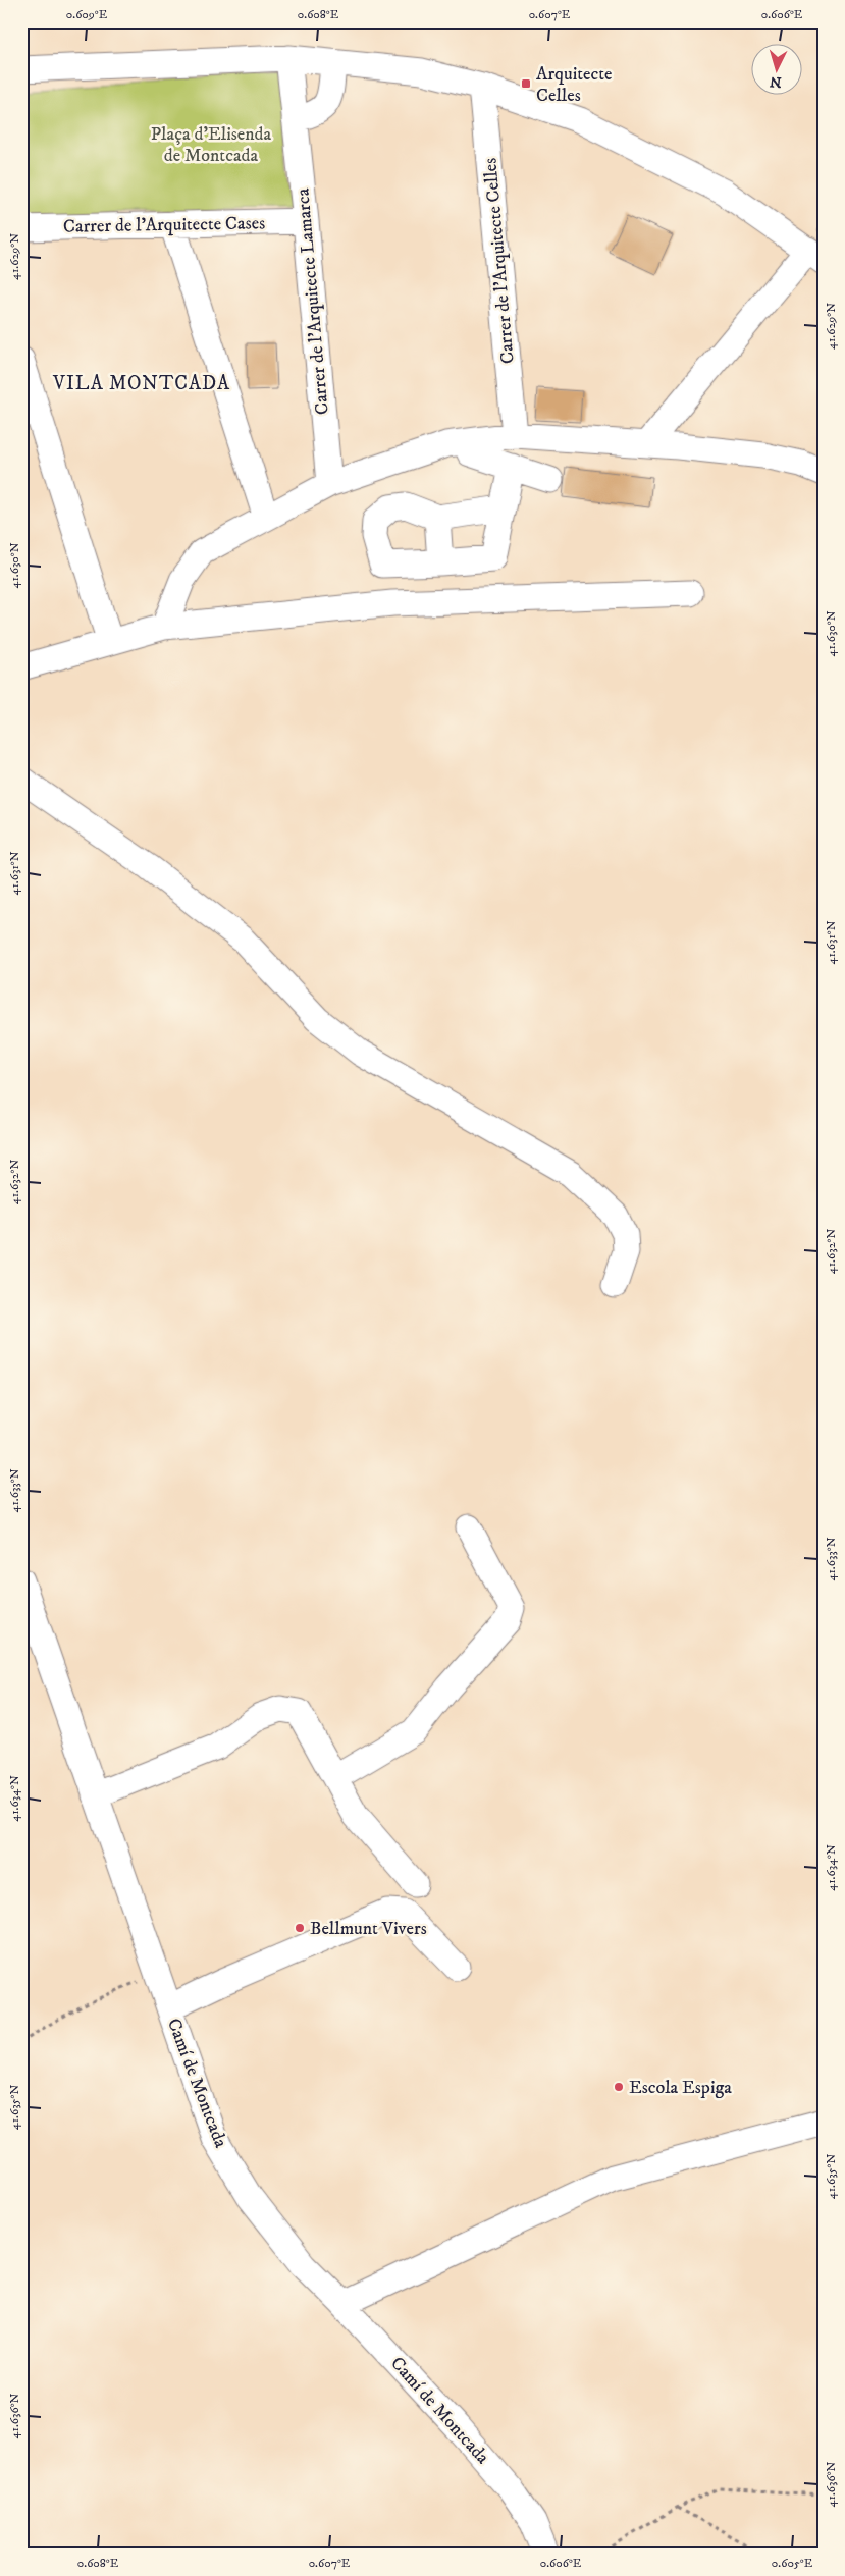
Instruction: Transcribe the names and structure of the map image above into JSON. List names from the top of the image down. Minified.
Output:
{"streets":{"street":["Carrer de l'Arquitecte Cases","Carrer de l'Arquitecte Celles","Carrer de l'Arquitecte Lamarca","Camí de Montcada"]},"crossings":[["Carrer de l'Arquitecte Cases","Carrer de l'Arquitecte Lamarca"]],"districts":["VILA MONTCADA"],"parks":["Plaça d'Elisenda de Montcada"],"places":{"transit":["Arquitecte Celles"],"other":["Bellmunt Vivers","Escola Espiga"]},"north":"bottom","coordinates":["0.609°E","0.608°E","0.607°E","0.606°E","41.629°N","41.630°N","41.631°N","41.632°N","41.633°N","41.634°N","41.635°N","41.636°N","0.605°E"]}
